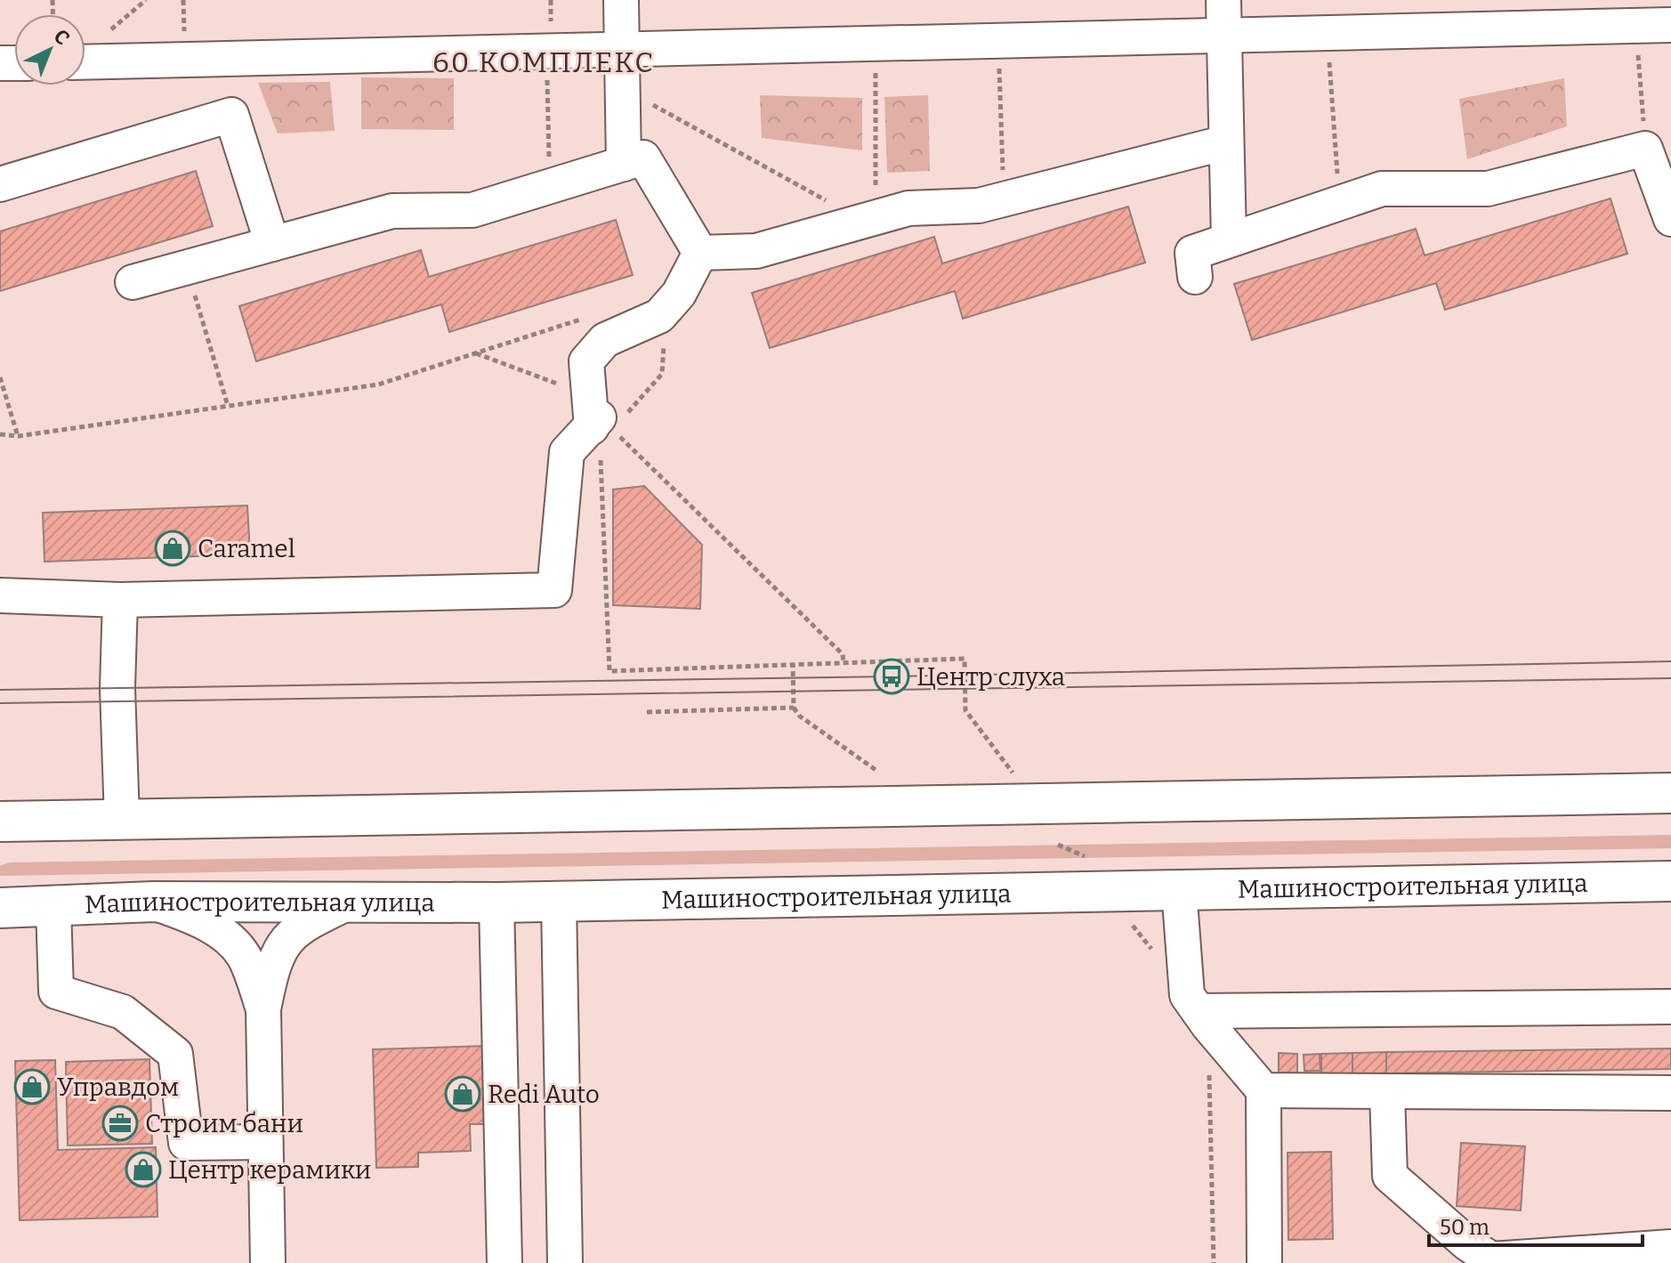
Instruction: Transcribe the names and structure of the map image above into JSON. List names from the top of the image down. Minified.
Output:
{"streets":{"main road":["Машиностроительная улица"]},"districts":["60 КОМПЛЕКС"],"places":{"shop":["Caramel","Управдом","Redi Auto","Центр керамики"],"bus stop":["Центр слуха"],"office":["Строим бани"]},"scale_bar":"50 m","north":"top right"}
